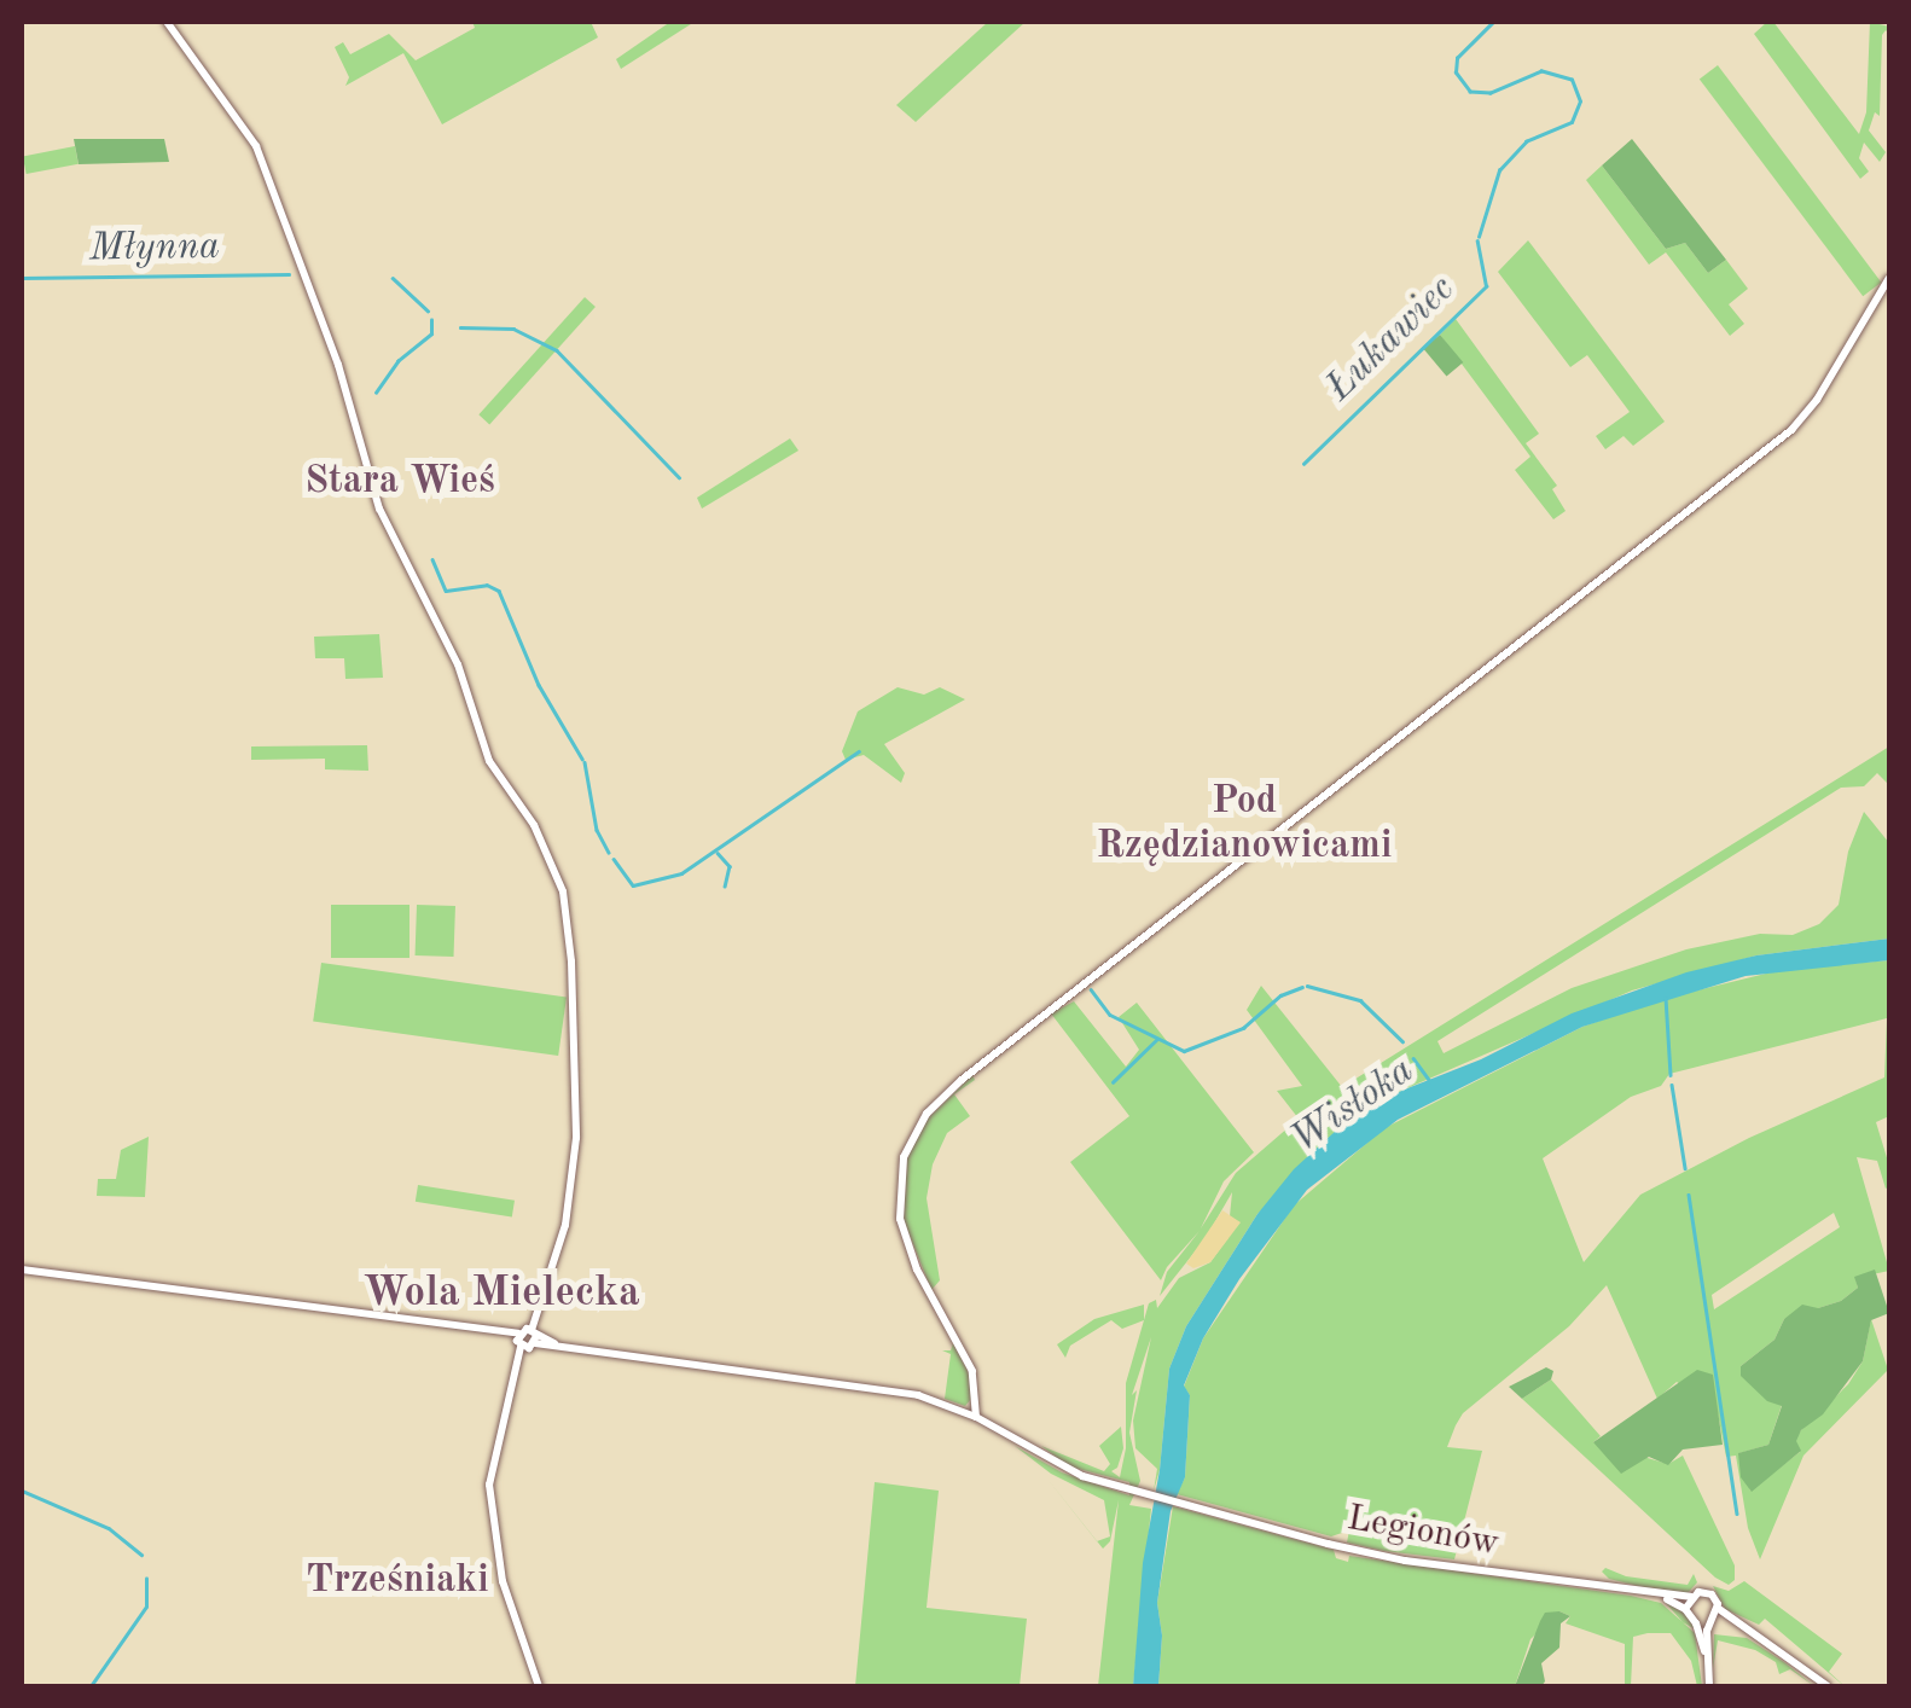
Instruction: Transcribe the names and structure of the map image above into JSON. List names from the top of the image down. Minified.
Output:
{"streets":{"street":["Legionów"]},"districts":["Stara Wieś","Pod Rzędzianowicami","Wola Mielecka","Trześniaki"],"water":["Młynna","Łukawiec","Wisłoka"]}
